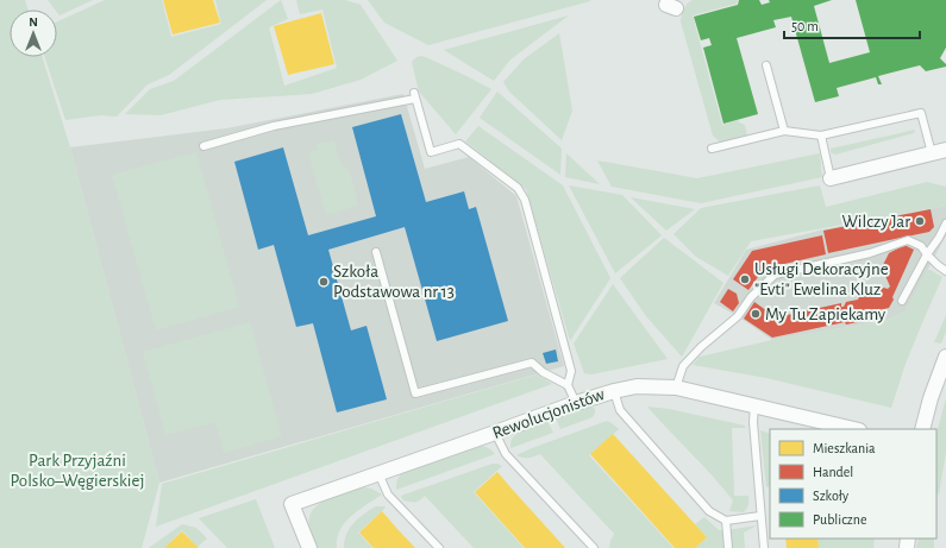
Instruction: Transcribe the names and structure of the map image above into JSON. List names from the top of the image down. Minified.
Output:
{"streets":{"street":["Rewolucjonistów"]},"parks":["Park Przyjaźni Polsko–Węgierskiej"],"places":["Wilczy Jar","Usługi Dekoracyjne \"Evti\" Ewelina Kluz","Szkoła Podstawowa nr 13","My Tu Zapiekamy"],"legend":["Mieszkania","Handel","Szkoły","Publiczne"],"scale_bar":"50 m","north":"top"}
